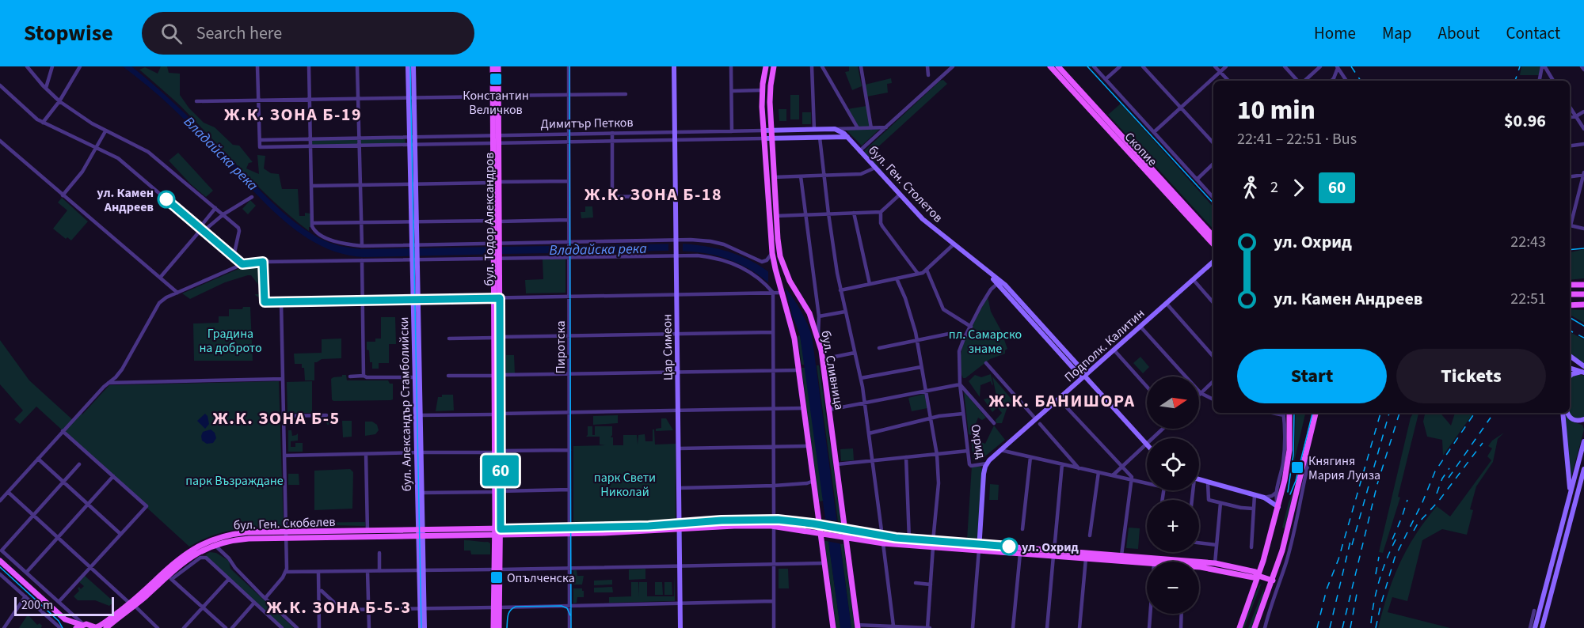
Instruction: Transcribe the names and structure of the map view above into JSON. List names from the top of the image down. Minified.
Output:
{"streets":{"main road":["Скопие","бул. Тодор Александров","бул. Сливница","бул. Ген. Скобелев"],"street":["Димитър Петков","бул. Ген. Столетов","Подполк. Калитин","Пиротска","Цар Симеон","бул. Александър Стамболийски","Охрид"]},"crossings":[["Димитър Петков","бул. Ген. Столетов"],["Димитър Петков","бул. Тодор Александров"],["Димитър Петков","Пиротска"],["Димитър Петков","Цар Симеон"],["Димитър Петков","бул. Сливница"],["Димитър Петков","бул. Александър Стамболийски"],["бул. Ген. Столетов","Подполк. Калитин"],["бул. Ген. Столетов","Охрид"],["Подполк. Калитин","Охрид"],["бул. Александър Стамболийски","бул. Ген. Скобелев"]],"districts":["Ж.К. ЗОНА Б-19","Ж.К. ЗОНА Б-18","Ж.К. БАНИШОРА","Ж.К. ЗОНА Б-5","Ж.К. ЗОНА Б-5-3"],"water":["Владайска река"],"parks":["Градина на доброто","пл. Самарско знаме","парк Свети Николай","парк Възраждане"],"places":{"transit":["Константин Величков","Княгиня Мария Луиза","Опълченска"],"other":["ул. Камен Андреев","ул. Охрид"]},"lines":["bus line 60"],"scale_bar":"200 m","north":"right","page":{"header":"Stopwise","search":"Search here","nav":["Home","Map","About","Contact"],"on_map":"60","heading":["10 min","22:41 – 22:51 · Bus","$0.96"],"legs":["2","60"],"list":[{"name":"ул. Охрид","value":"22:43"},{"name":"ул. Камен Андреев","value":"22:51"}],"buttons":["Start","Tickets"],"map_buttons":["+","−"],"scale":"200 m"}}
